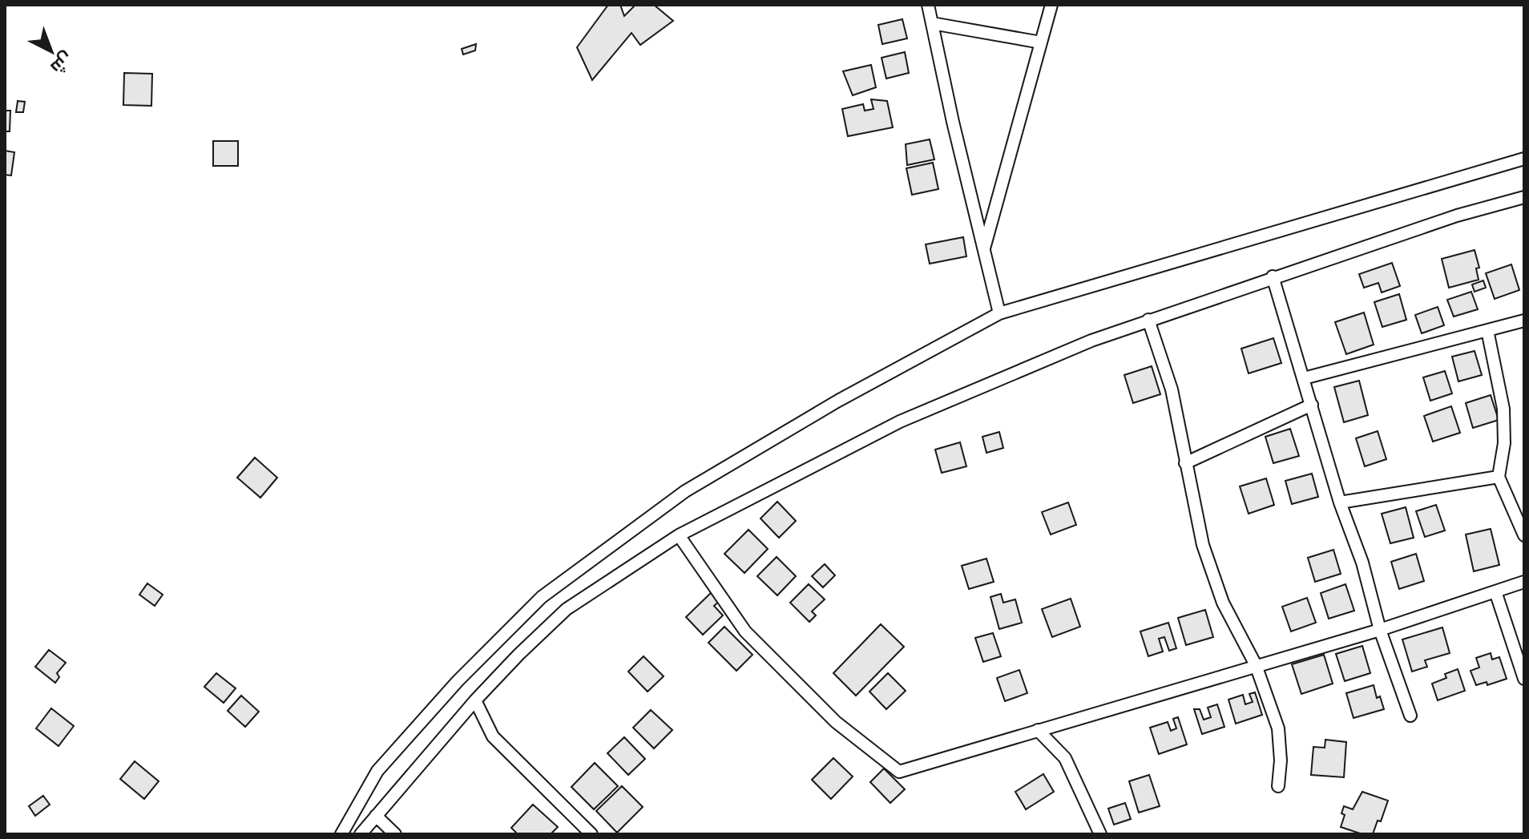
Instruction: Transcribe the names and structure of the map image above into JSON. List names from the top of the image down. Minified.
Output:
{"north":"bottom right"}
